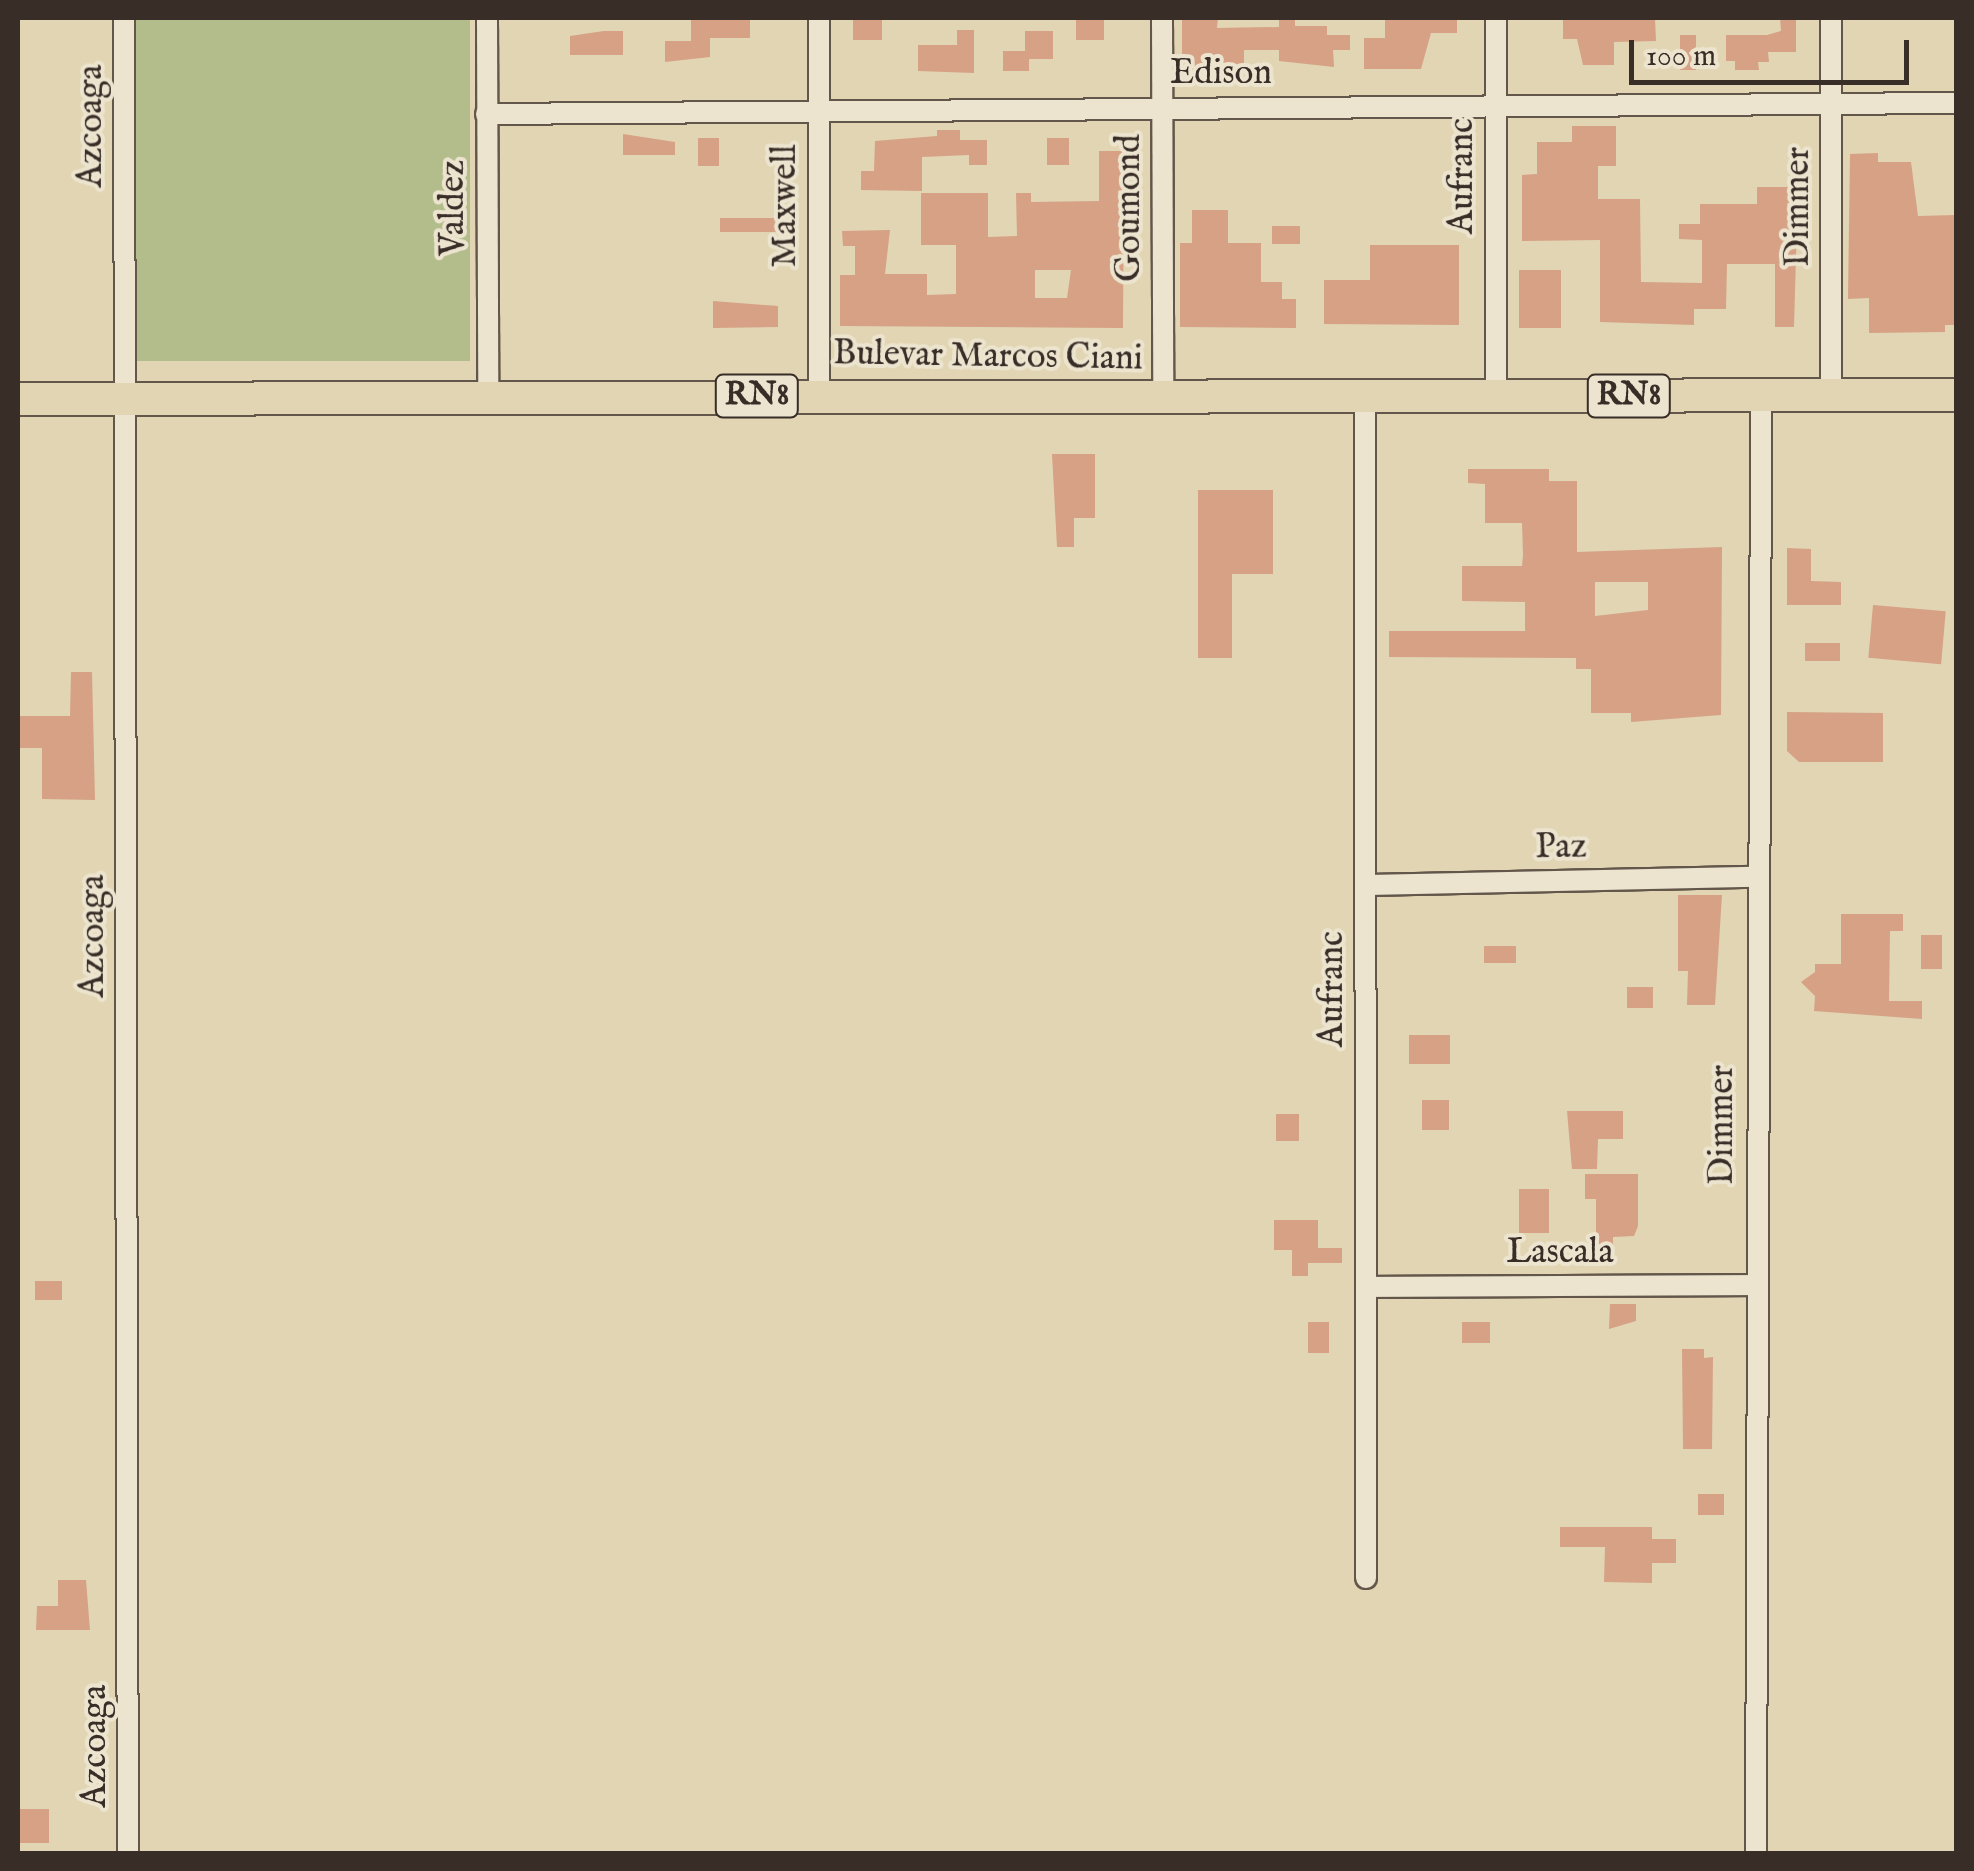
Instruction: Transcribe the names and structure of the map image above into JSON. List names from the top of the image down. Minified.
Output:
{"streets":{"highway":["Bulevar Marcos Ciani","RN8"],"street":["Edison","Azcoaga","Aufranc","Maxwell","Dimmer","Valdez","Goumond","Paz","Lascala"]},"crossings":[["Edison","Aufranc"],["Edison","Maxwell"],["Edison","Dimmer"],["Edison","Valdez"],["Edison","Goumond"],["Azcoaga","Bulevar Marcos Ciani"],["Aufranc","Bulevar Marcos Ciani"],["Aufranc","Paz"],["Aufranc","Lascala"],["Maxwell","Bulevar Marcos Ciani"],["Dimmer","Bulevar Marcos Ciani"],["Dimmer","Paz"],["Dimmer","Lascala"],["Valdez","Bulevar Marcos Ciani"],["Goumond","Bulevar Marcos Ciani"]],"scale_bar":"100 m"}
